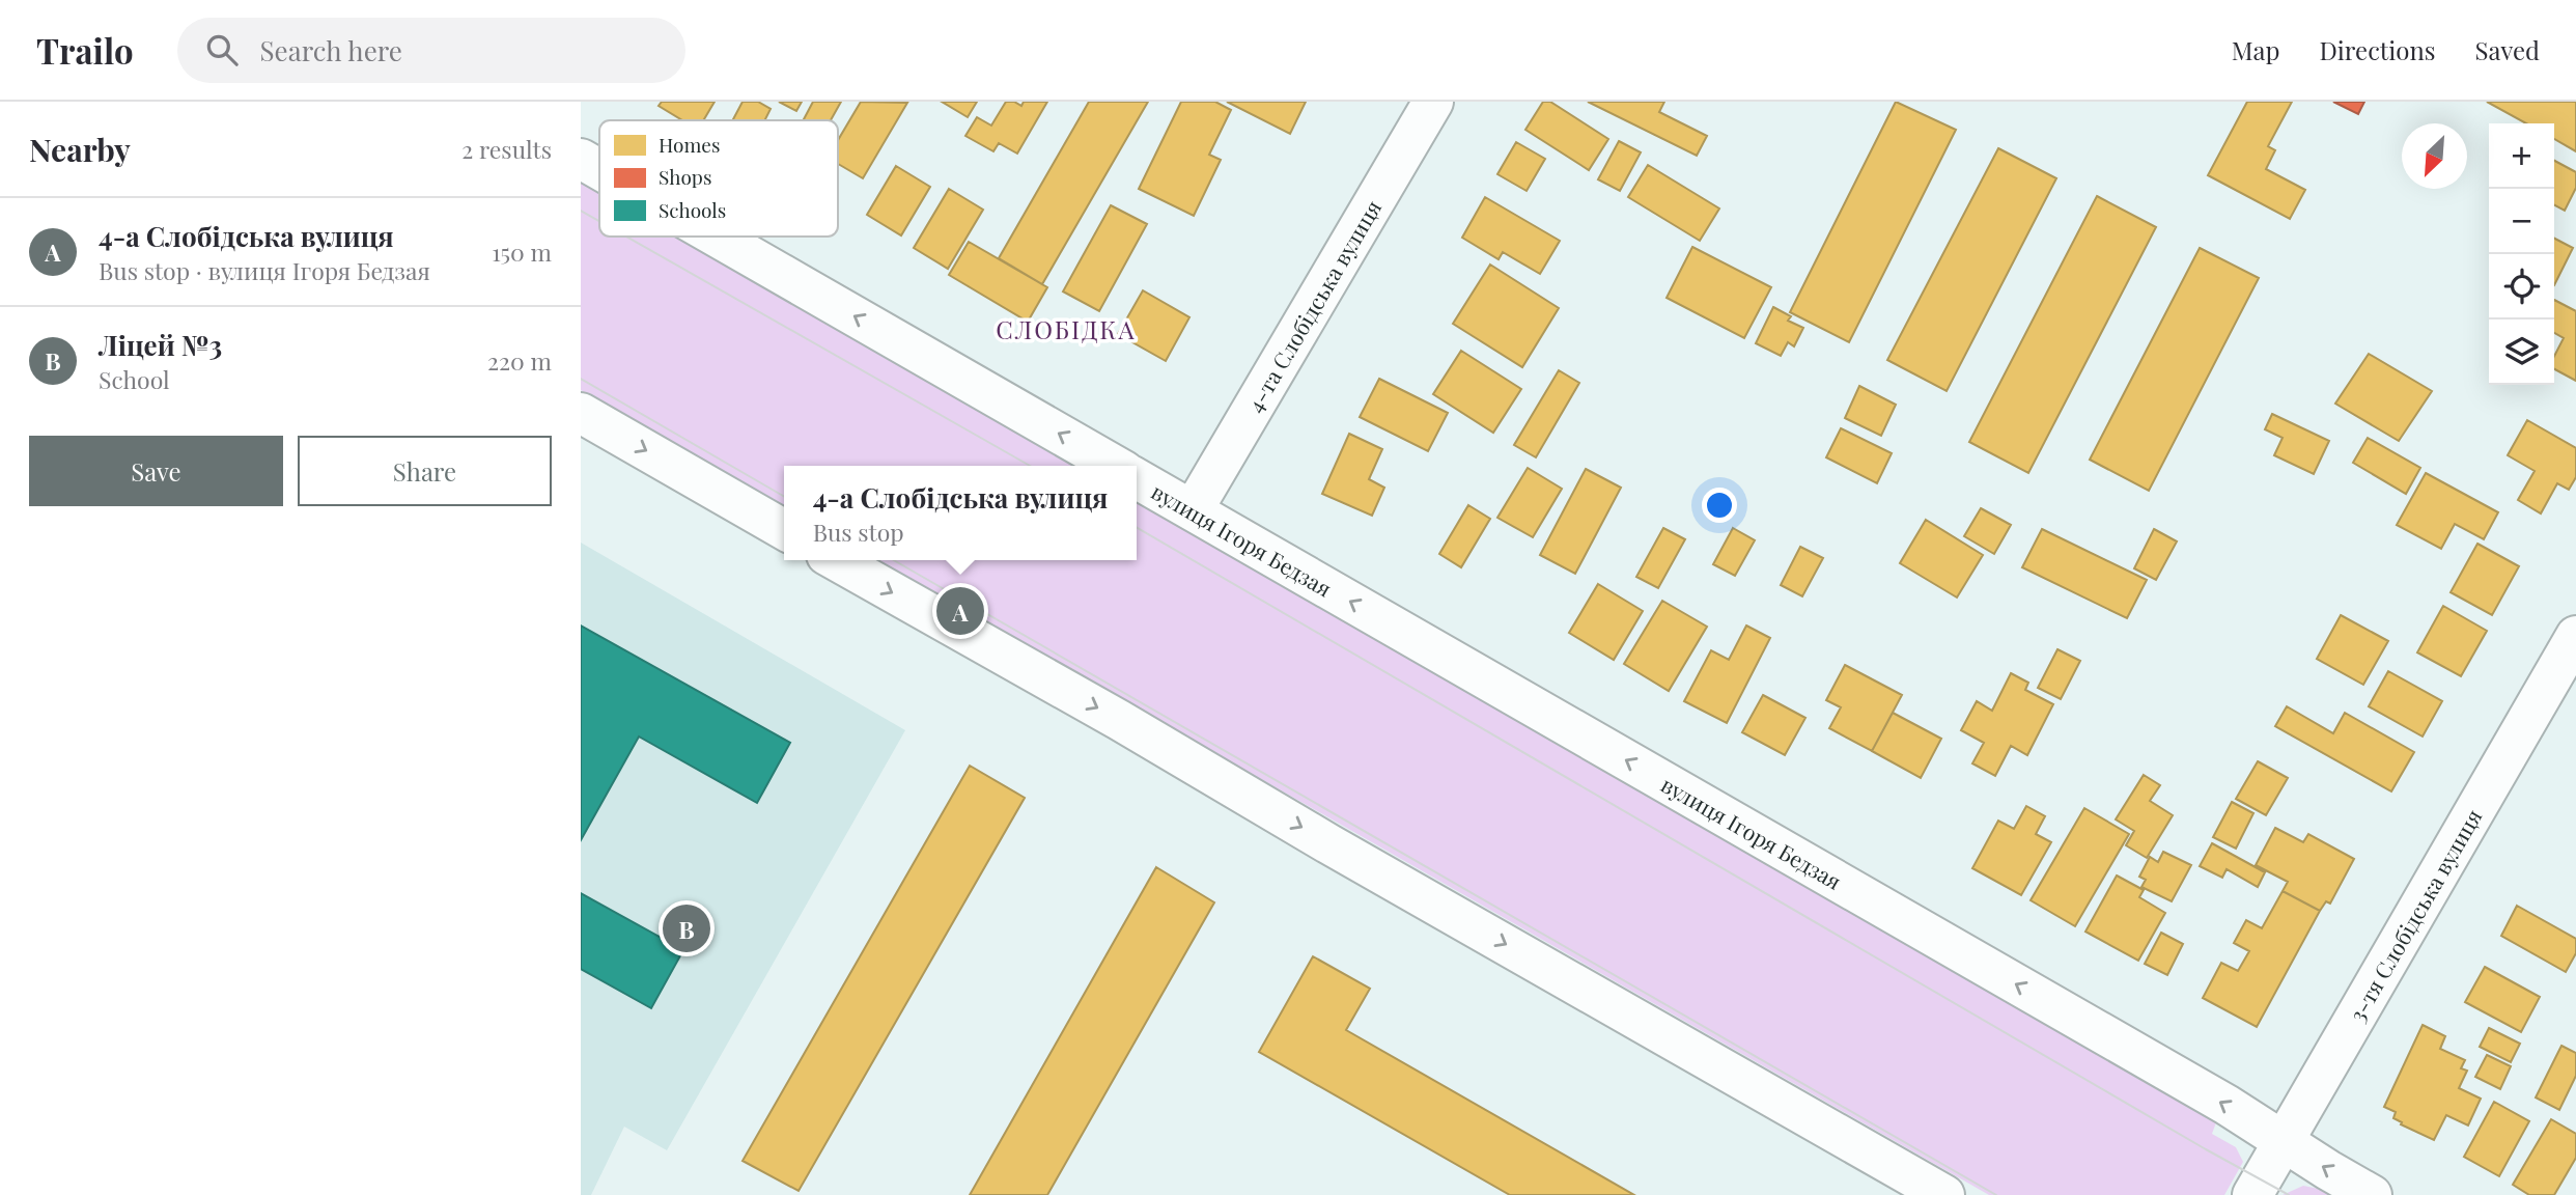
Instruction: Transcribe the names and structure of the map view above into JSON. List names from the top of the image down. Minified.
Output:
{"streets":{"street":["4-та Слобідська вулиця","вулиця Ігоря Бедзая","3-тя Слобідська вулиця"]},"crossings":[["4-та Слобідська вулиця","вулиця Ігоря Бедзая"],["вулиця Ігоря Бедзая","3-тя Слобідська вулиця"]],"districts":["СЛОБІДКА"],"legend":["Homes","Shops","Schools"],"north":"bottom left","page":{"header":"Trailo","search":"Search here","nav":["Map","Directions","Saved"],"heading":["Nearby","2 results"],"map_buttons":["+","−"],"list":[{"mark":"A","name":"4-а Слобідська вулиця","note":"Bus stop · вулиця Ігоря Бедзая","value":"150 m"},{"mark":"B","name":"Ліцей №3","note":"School","value":"220 m"}],"buttons":["Save","Share"],"popup":["4-а Слобідська вулиця","Bus stop"],"pins":["A","B"]}}
